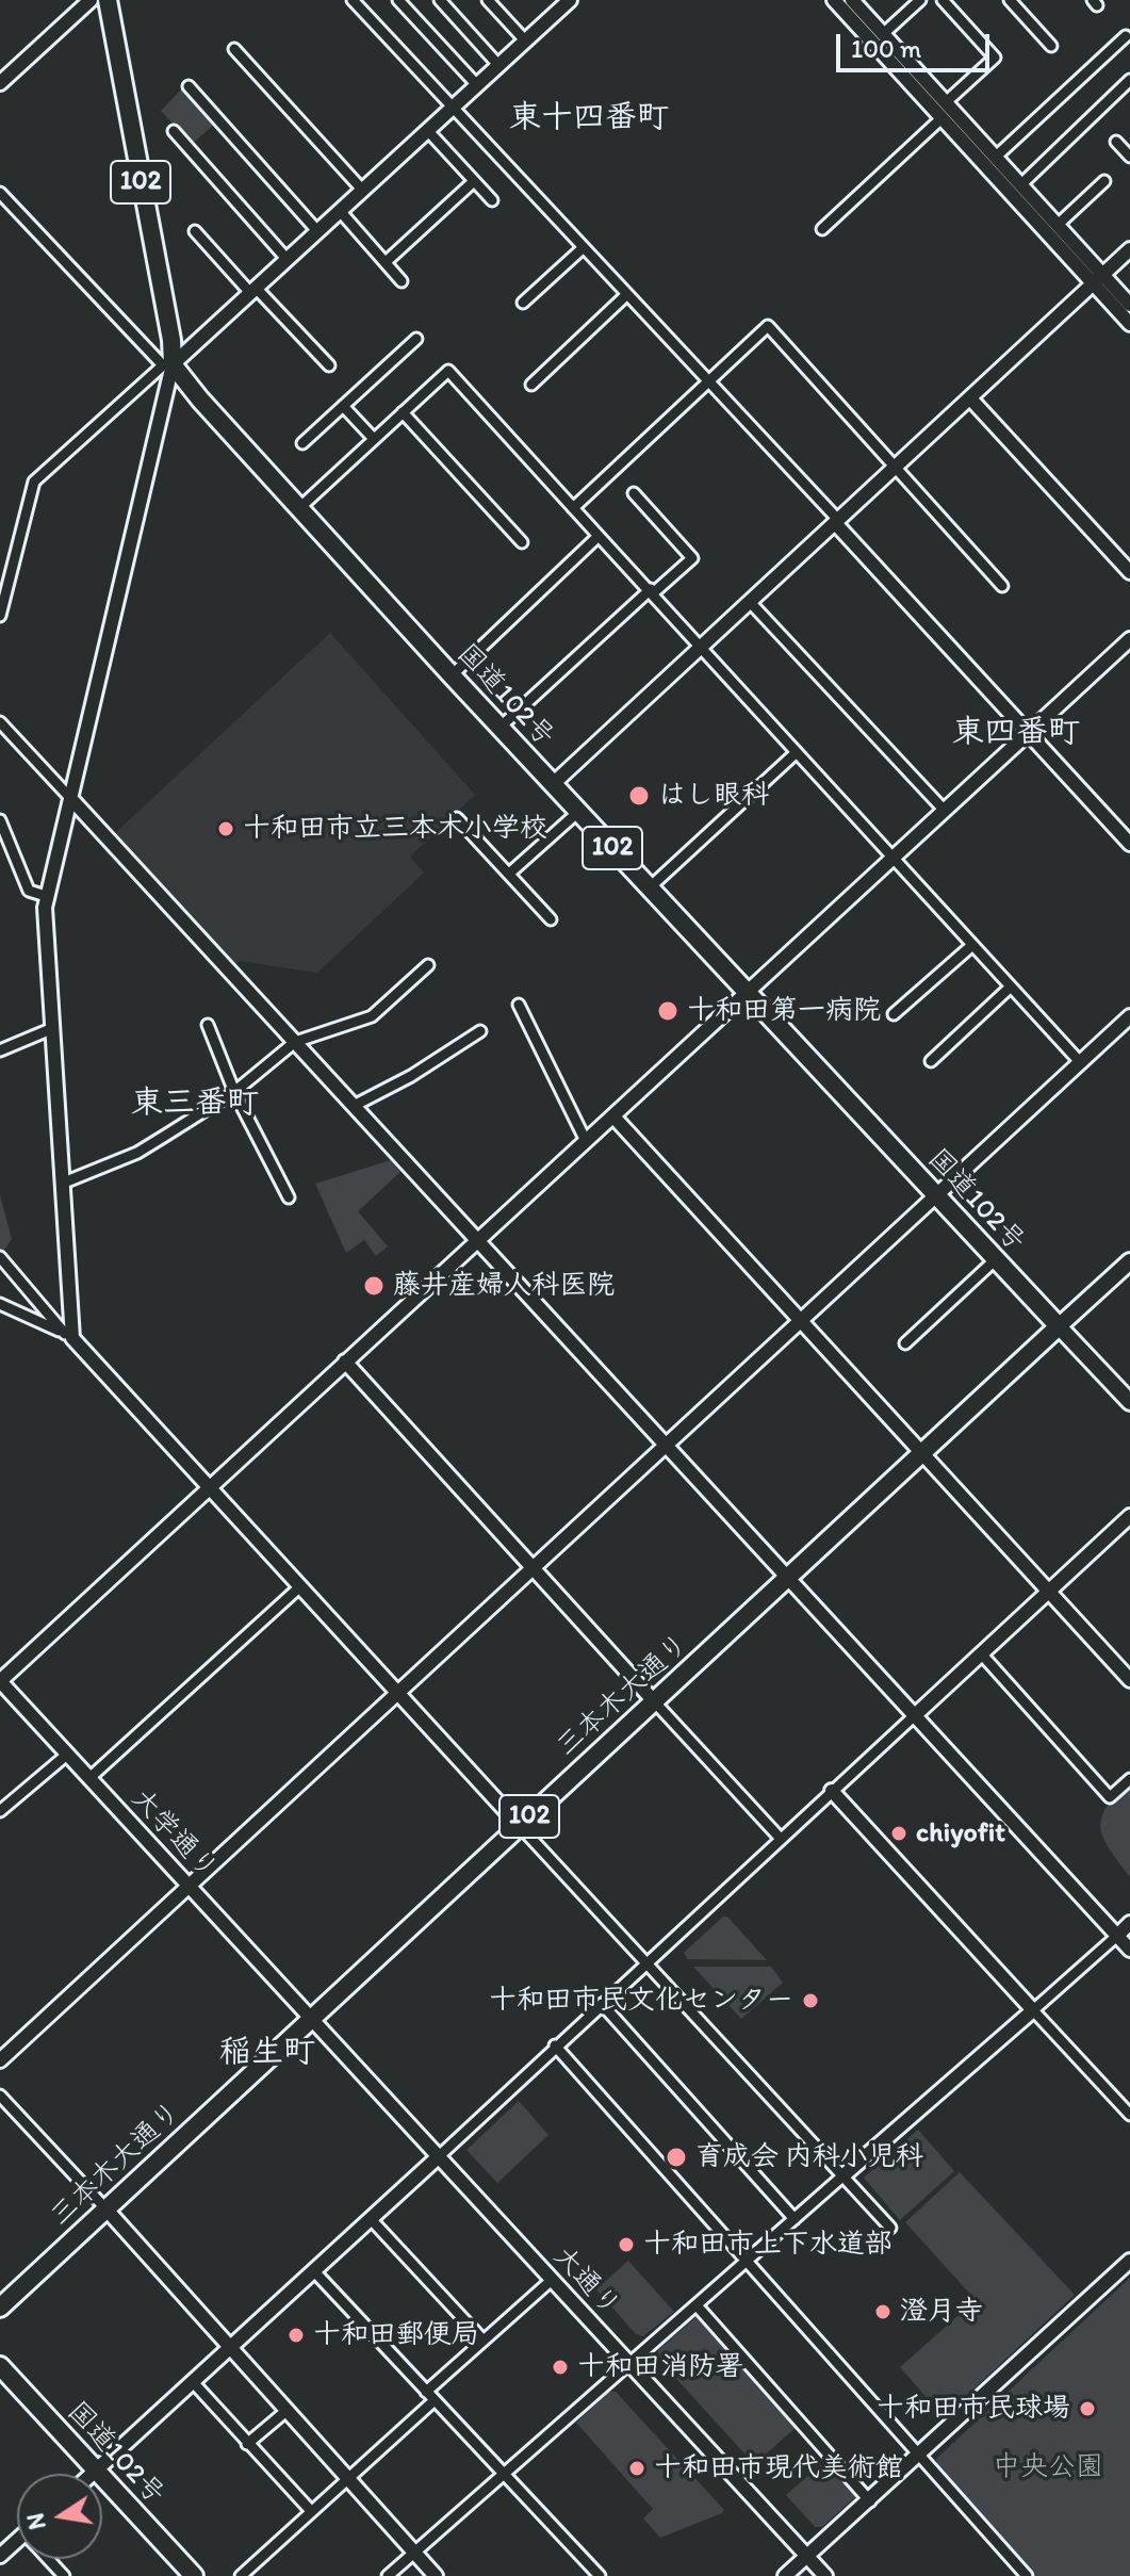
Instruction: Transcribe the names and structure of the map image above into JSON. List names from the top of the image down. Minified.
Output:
{"streets":{"highway":["102","国道102号","三本木大通り"],"street":["大学通り","大通り"]},"crossings":[["102","国道102号"],["国道102号","三本木大通り"],["三本木大通り","大学通り"],["三本木大通り","大通り"],["大学通り","大通り"]],"districts":["東十四番町","東四番町","東三番町","稲生町"],"parks":["中央公園"],"places":["はし眼科","十和田市立三本木小学校","十和田第一病院","藤井産婦人科医院","chiyofit","十和田市民文化センター","育成会 内科小児科","十和田市上下水道部","澄月寺","十和田郵便局","十和田消防署","十和田市民球場","十和田市現代美術館"],"scale_bar":"100 m","north":"left"}
